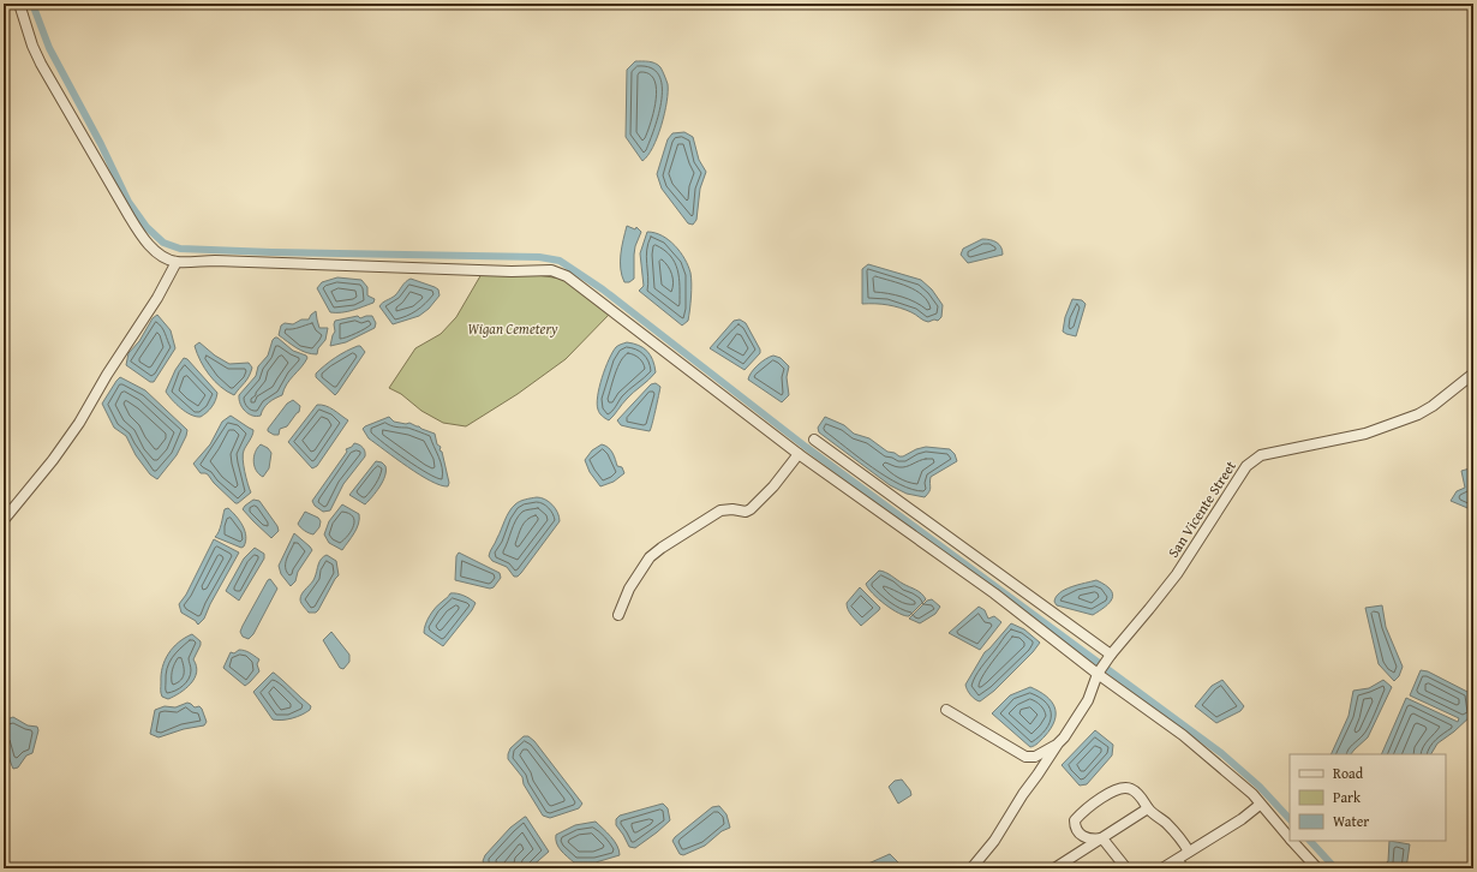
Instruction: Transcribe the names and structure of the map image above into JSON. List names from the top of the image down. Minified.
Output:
{"streets":{"street":["San Vicente Street"]},"parks":["Wigan Cemetery"],"legend":["Road","Park","Water"]}
